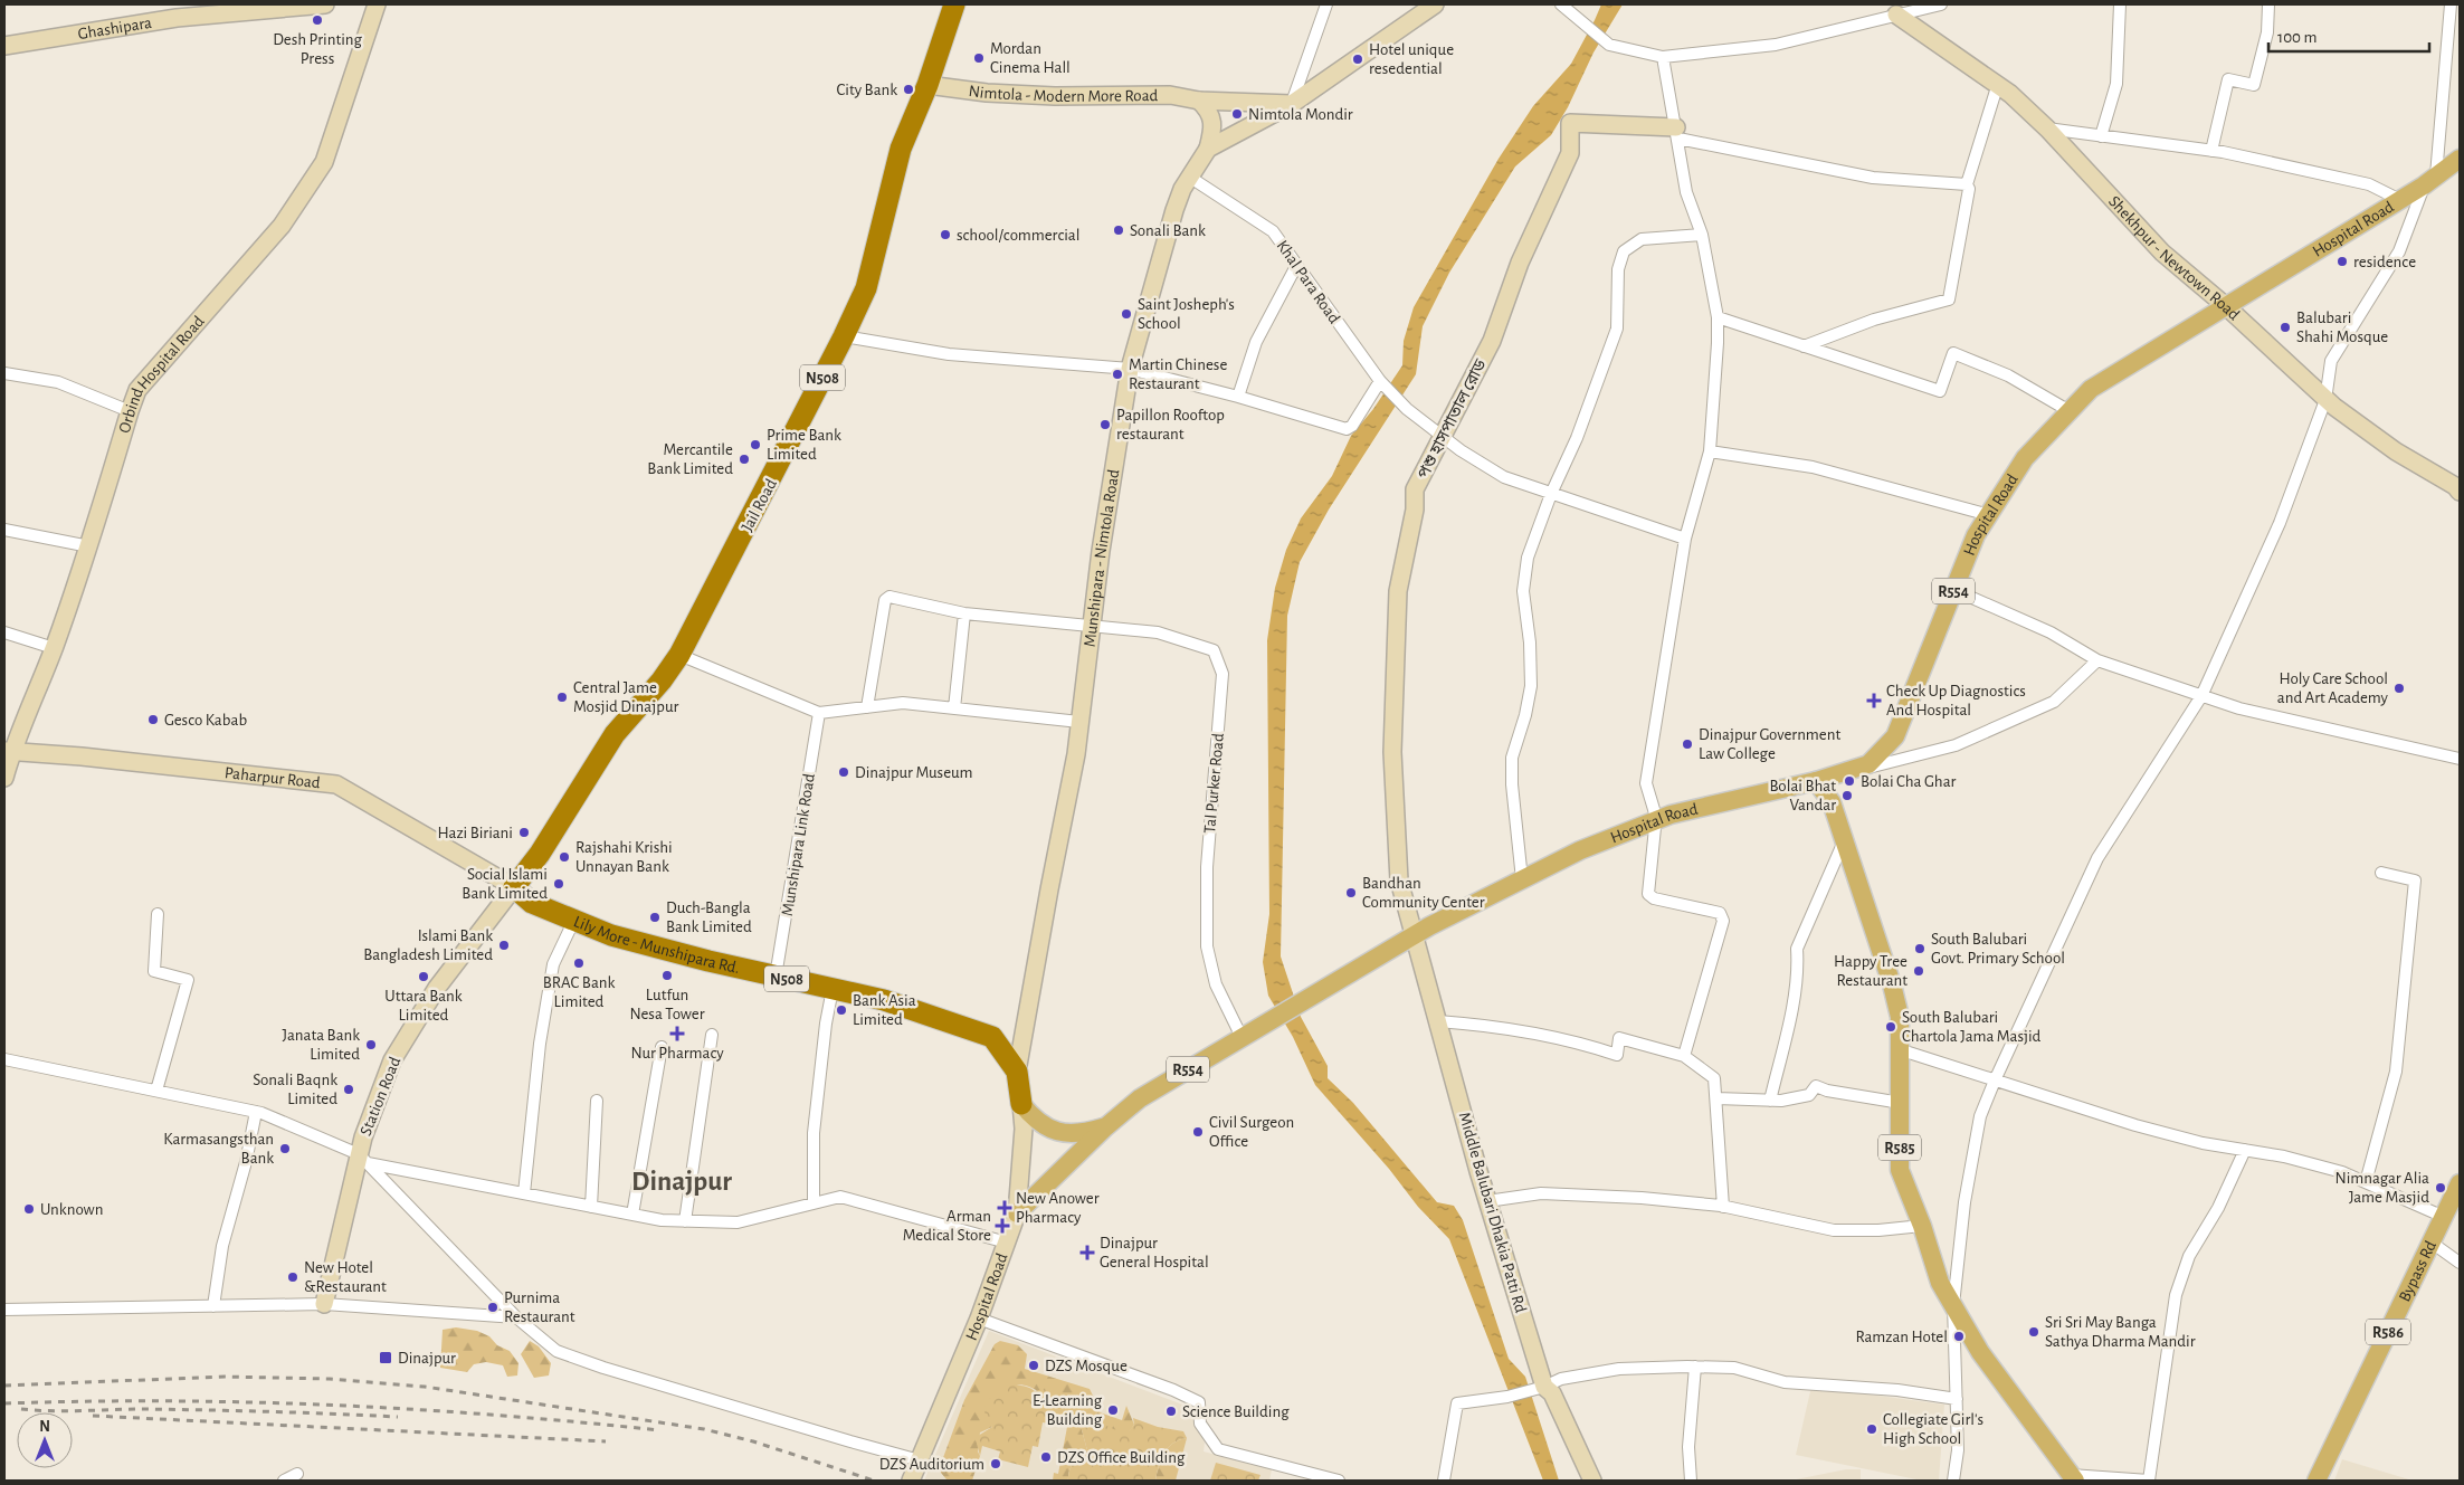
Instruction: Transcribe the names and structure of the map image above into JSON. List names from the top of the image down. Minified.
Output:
{"streets":{"highway":["N508","Jail Road","Lily More - Munshipara Rd."],"main road":["Hospital Road","R554","R585","Bypass Rd","R586"],"street":["Ghashipara","Nimtola - Modern More Road","Shekhpur - Newtown Road","Khal Para Road","Orbind Hospital Road","পশু হাসপাতাল রোড","Munshipara - Nimtola Road","Paharpur Road","Tal Purker Road","Munshipara Link Road","Station Road","Middle Balubari Dhakia Patti Rd"]},"crossings":[["Nimtola - Modern More Road","N508"],["Nimtola - Modern More Road","Jail Road"],["Nimtola - Modern More Road","Munshipara - Nimtola Road"],["Hospital Road","Shekhpur - Newtown Road"],["Hospital Road","পশু হাসপাতাল রোড"],["Hospital Road","R554"],["Hospital Road","Tal Purker Road"],["Hospital Road","Lily More - Munshipara Rd."],["Hospital Road","R585"],["Hospital Road","Middle Balubari Dhakia Patti Rd"],["Khal Para Road","পশু হাসপাতাল রোড"],["Khal Para Road","Munshipara - Nimtola Road"],["Orbind Hospital Road","Paharpur Road"],["N508","Jail Road"],["পশু হাসপাতাল রোড","Middle Balubari Dhakia Patti Rd"],["Jail Road","Paharpur Road"],["Jail Road","Lily More - Munshipara Rd."],["Jail Road","Station Road"],["Munshipara - Nimtola Road","Tal Purker Road"],["Munshipara - Nimtola Road","Lily More - Munshipara Rd."],["R554","Tal Purker Road"],["R554","Lily More - Munshipara Rd."],["Paharpur Road","Lily More - Munshipara Rd."],["Paharpur Road","Station Road"],["Munshipara Link Road","Lily More - Munshipara Rd."],["Lily More - Munshipara Rd.","Station Road"]],"districts":["Dinajpur"],"places":{"other":["Desh Printing Press","Mordan Cinema Hall","Hotel unique resedential","City Bank","Nimtola Mondir","Sonali Bank","school/commercial","residence","Saint Josheph's School","Balubari Shahi Mosque","Martin Chinese Restaurant","Papillon Rooftop restaurant","Prime Bank Limited","Mercantile Bank Limited","Holy Care School and Art Academy","Central Jame Mosjid Dinajpur","Gesco Kabab","Dinajpur Government Law College","Dinajpur Museum","Bolai Cha Ghar","Bolai Bhat Vandar","Hazi Biriani","Rajshahi Krishi Unnayan Bank","Social Islami Bank Limited","Bandhan Community Center","Duch-Bangla Bank Limited","Islami Bank Bangladesh Limited","South Balubari Govt. Primary School","BRAC Bank Limited","Happy Tree Restaurant","Lutfun Nesa Tower","Uttara Bank Limited","Bank Asia Limited","South Balubari Chartola Jama Masjid","Janata Bank Limited","Sonali Baqnk Limited","Civil Surgeon Office","Karmasangsthan Bank","Nimnagar Alia Jame Masjid","Unknown","New Hotel &Restaurant","Purnima Restaurant","Sri Sri May Banga Sathya Dharma Mandir","Ramzan Hotel","DZS Mosque","E-Learning Building","Science Building","Collegiate Girl's High School","DZS Office Building","DZS Auditorium"],"health":["Check Up Diagnostics And Hospital","Nur Pharmacy","New Anower Pharmacy","Arman Medical Store","Dinajpur General Hospital"],"transit":["Dinajpur"]},"scale_bar":"100 m","north":"top"}
